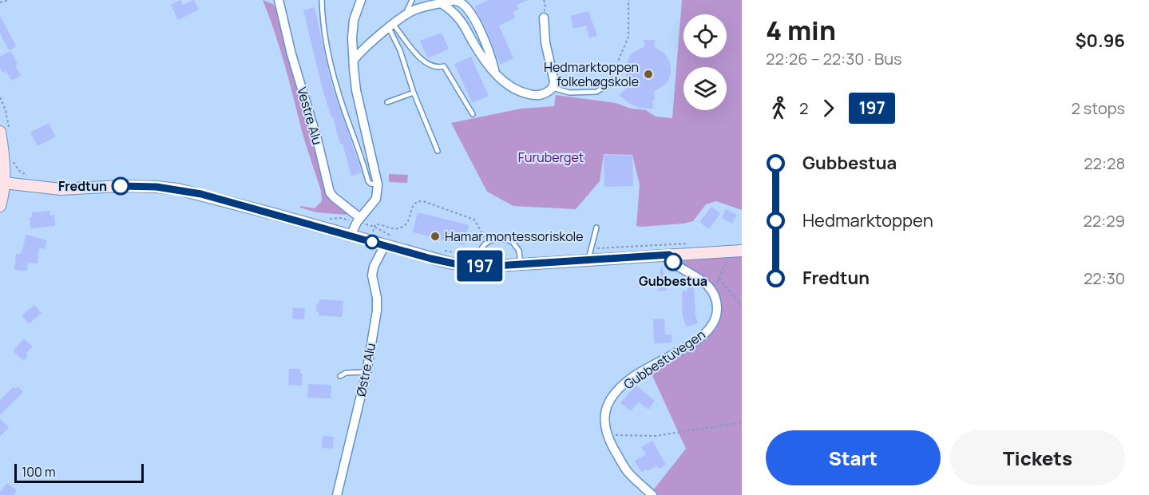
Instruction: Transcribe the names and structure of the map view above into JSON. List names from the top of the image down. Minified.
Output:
{"streets":{"street":["Vestre Alu","Gubbestuvegen","Østre Alu"]},"parks":["Furuberget"],"places":["Hedmarktoppen folkehøgskole","Fredtun","Hamar montessoriskole","Gubbestua"],"lines":["bus line 197"],"scale_bar":"100 m","page":{"on_map":"197","heading":["4 min","22:26 – 22:30 · Bus","$0.96"],"legs":["2","197","2 stops"],"list":[{"name":"Gubbestua","value":"22:28"},{"name":"Hedmarktoppen","value":"22:29"},{"name":"Fredtun","value":"22:30"}],"buttons":["Start","Tickets"],"scale":"100 m"}}
